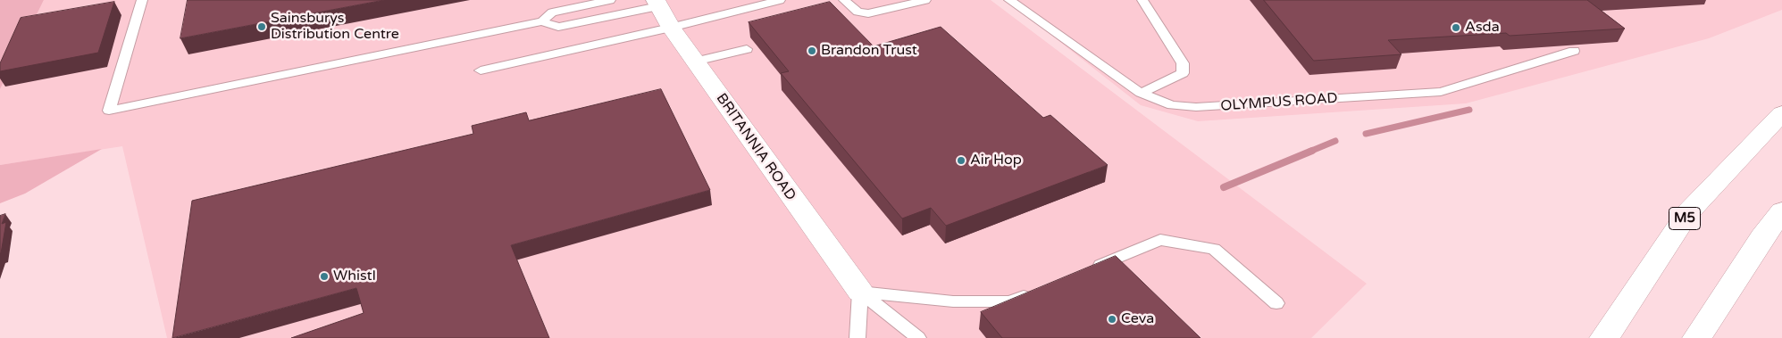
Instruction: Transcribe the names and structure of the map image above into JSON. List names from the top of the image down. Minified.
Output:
{"streets":{"main road":["BRITANNIA ROAD","M5"],"lane":["OLYMPUS ROAD"]},"places":["Sainsburys Distribution Centre","Asda","Brandon Trust","Air Hop","Whistl","Ceva"]}
